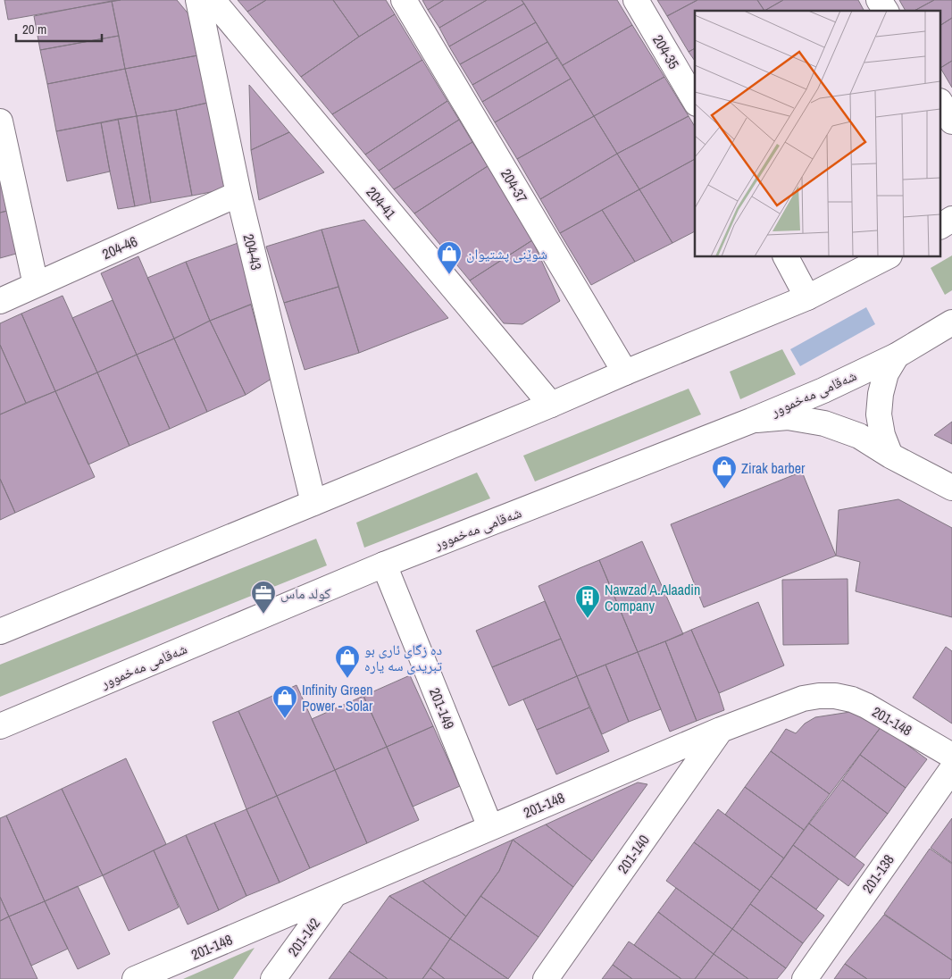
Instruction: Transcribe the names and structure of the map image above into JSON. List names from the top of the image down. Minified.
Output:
{"streets":{"main road":["204-35","204-37","204-41","204-46","204-43","شەقامی مەخموور","201-149","201-148","201-140","201-138","201-142"]},"crossings":[["204-46","204-43"],["شەقامی مەخموور","201-149"],["201-149","201-148"],["201-148","201-140"],["201-148","201-142"]],"places":{"shop":["شوێنی پشتیوان","Zirak barber","ده زگاى ئاری بو تبریدی سە یارە","Infinity Green Power - Solar"],"office":["كولد ماس"],"building":["Nawzad A.Alaadin Company"]},"scale_bar":"20 m"}
